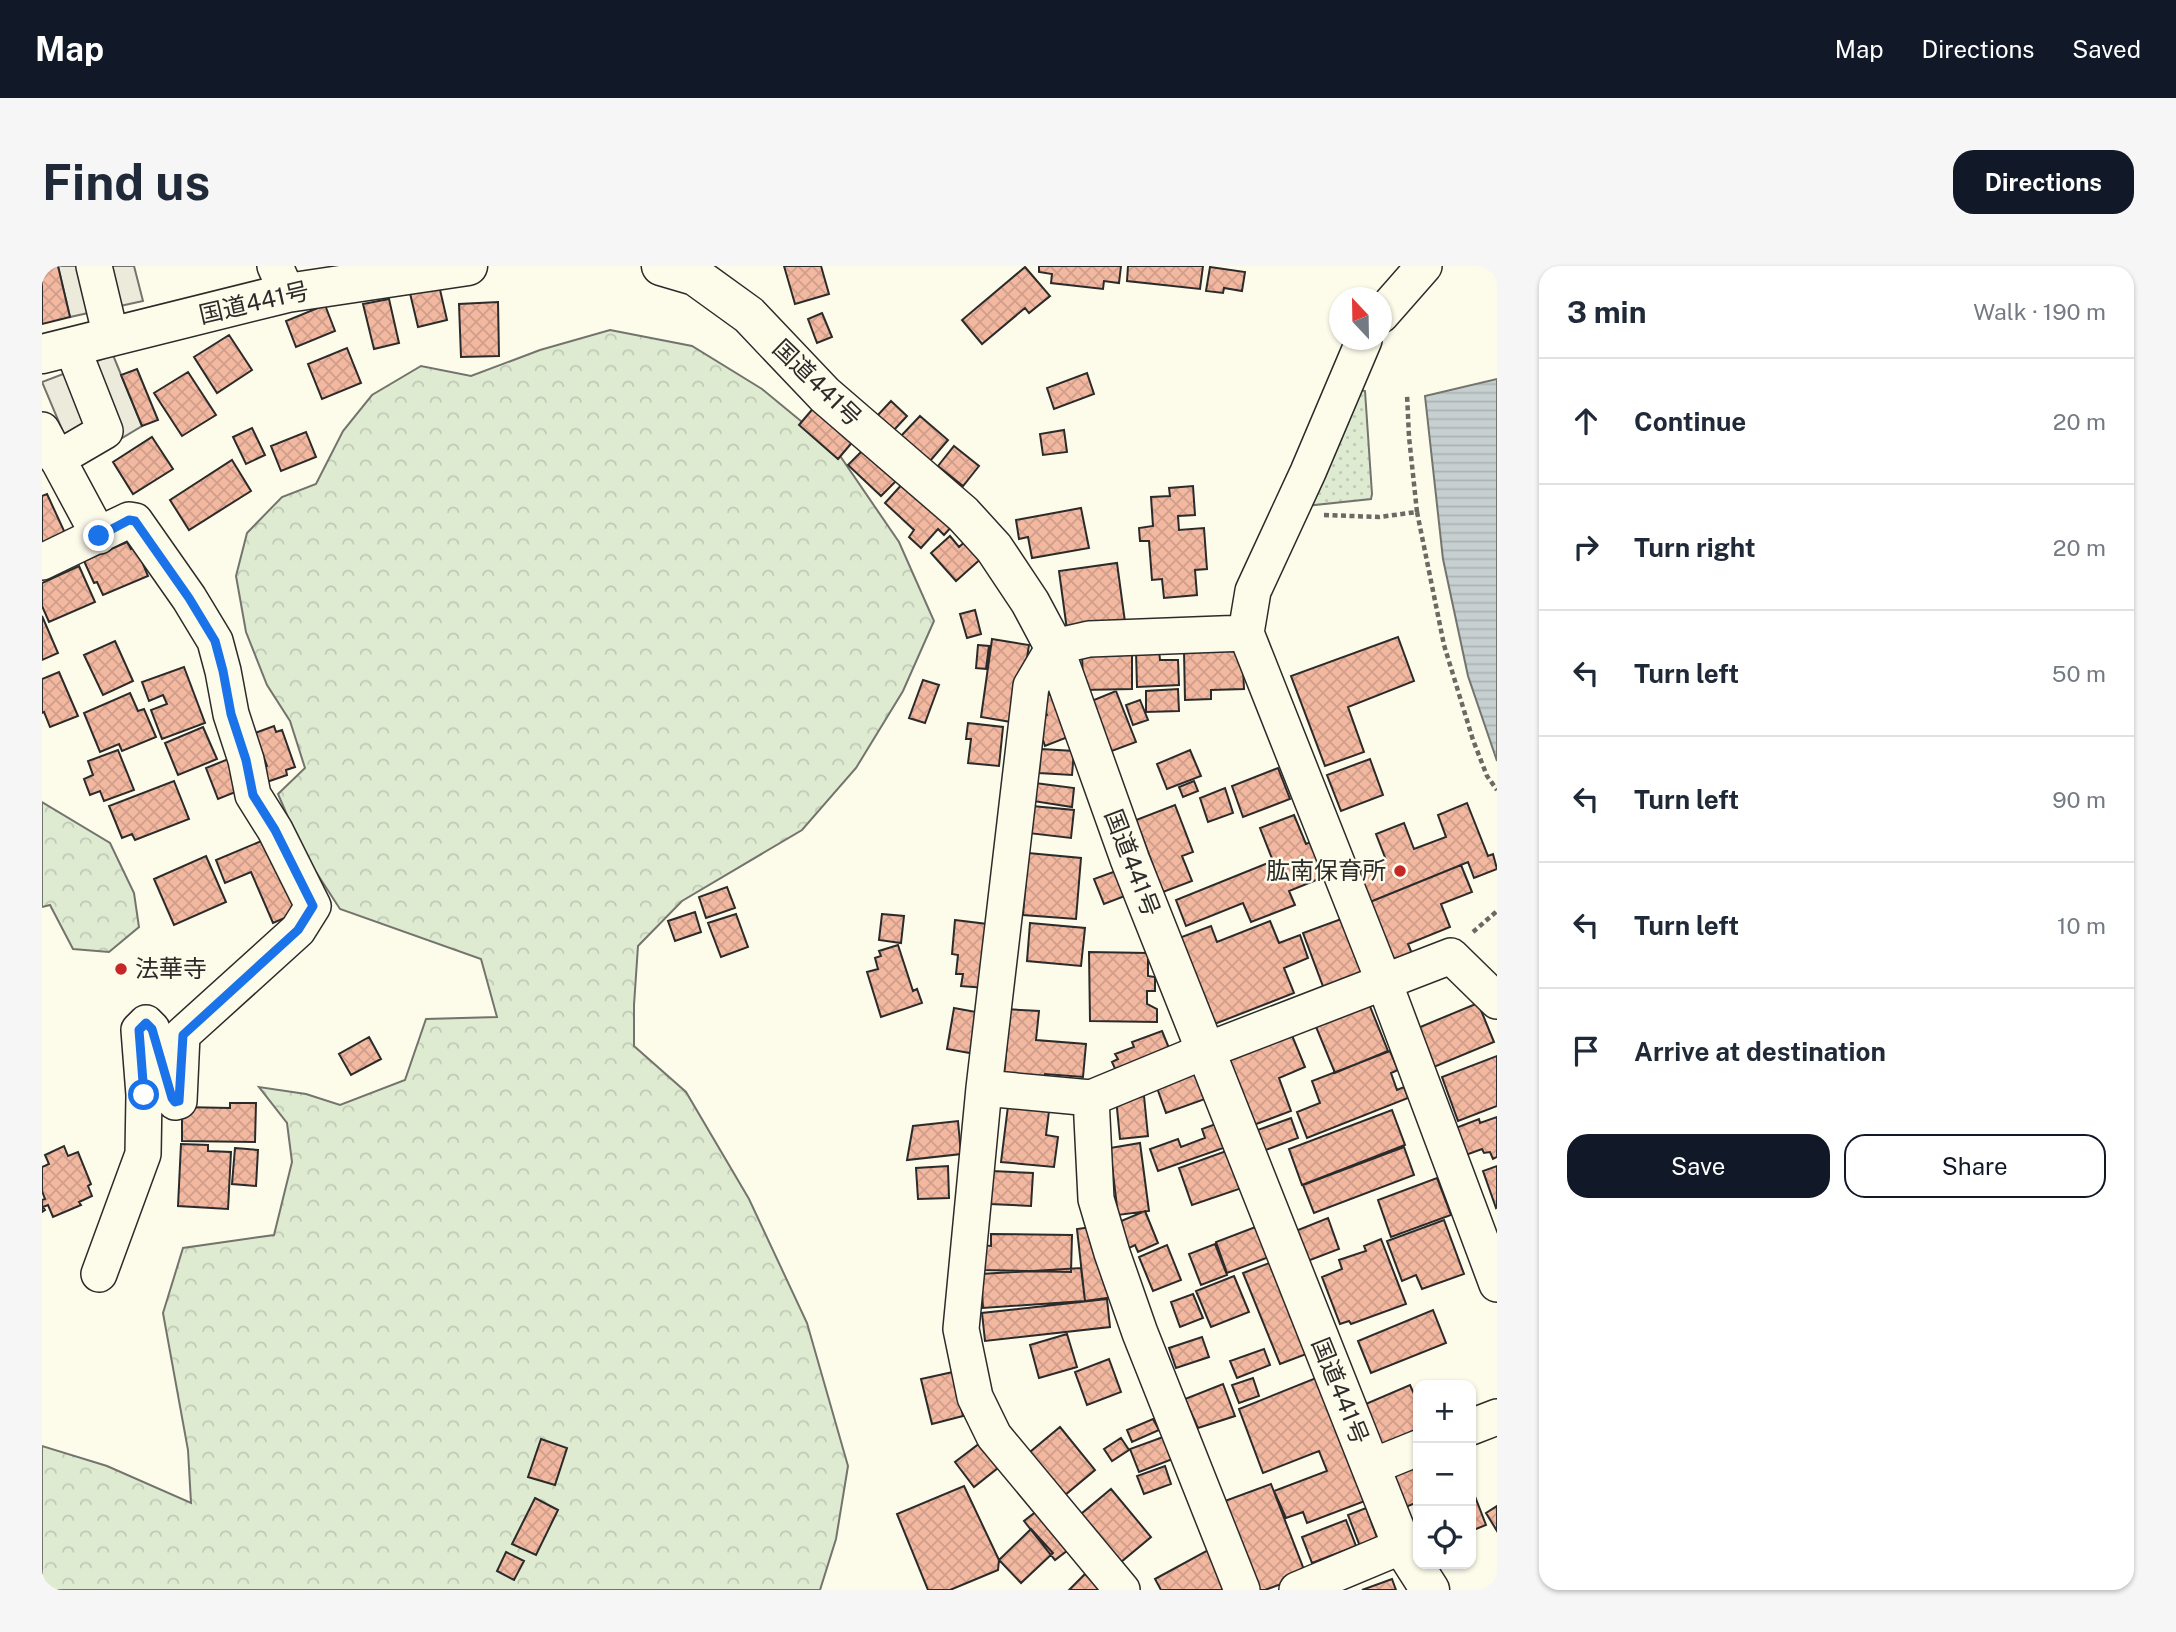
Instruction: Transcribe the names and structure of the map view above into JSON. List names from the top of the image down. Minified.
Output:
{"streets":{"highway":["国道441号"]},"places":["肱南保育所","法華寺"],"north":"top","page":{"header":"Map","nav":["Map","Directions","Saved"],"buttons":["Directions",["Save","Share"]],"title":"Find us","heading":["3 min","Walk · 190 m"],"list":[["Continue","20 m"],["Turn right","20 m"],["Turn left","50 m"],["Turn left","90 m"],["Turn left","10 m"],"Arrive at destination"],"map_buttons":["+","−"]}}
